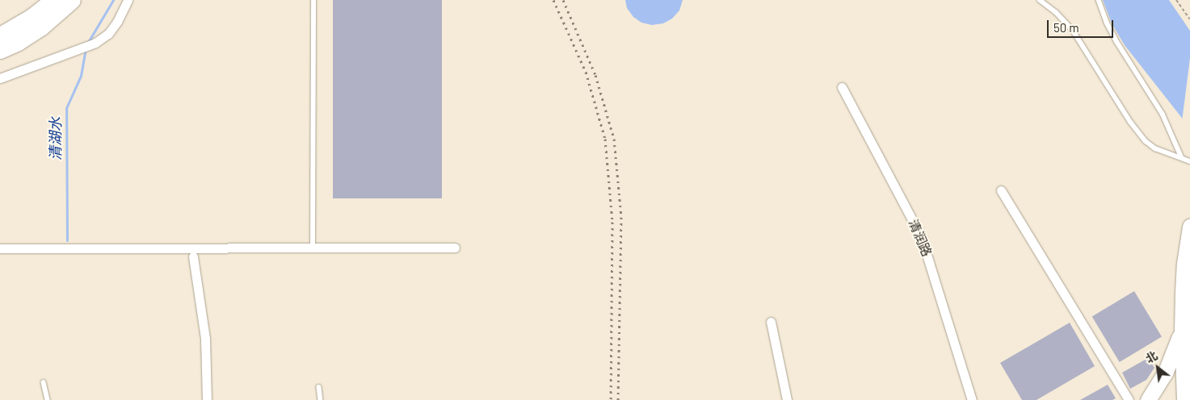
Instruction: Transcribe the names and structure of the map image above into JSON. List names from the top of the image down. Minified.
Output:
{"streets":{"street":["清润路"]},"water":["清湖水"],"scale_bar":"50 m","north":"top left"}
